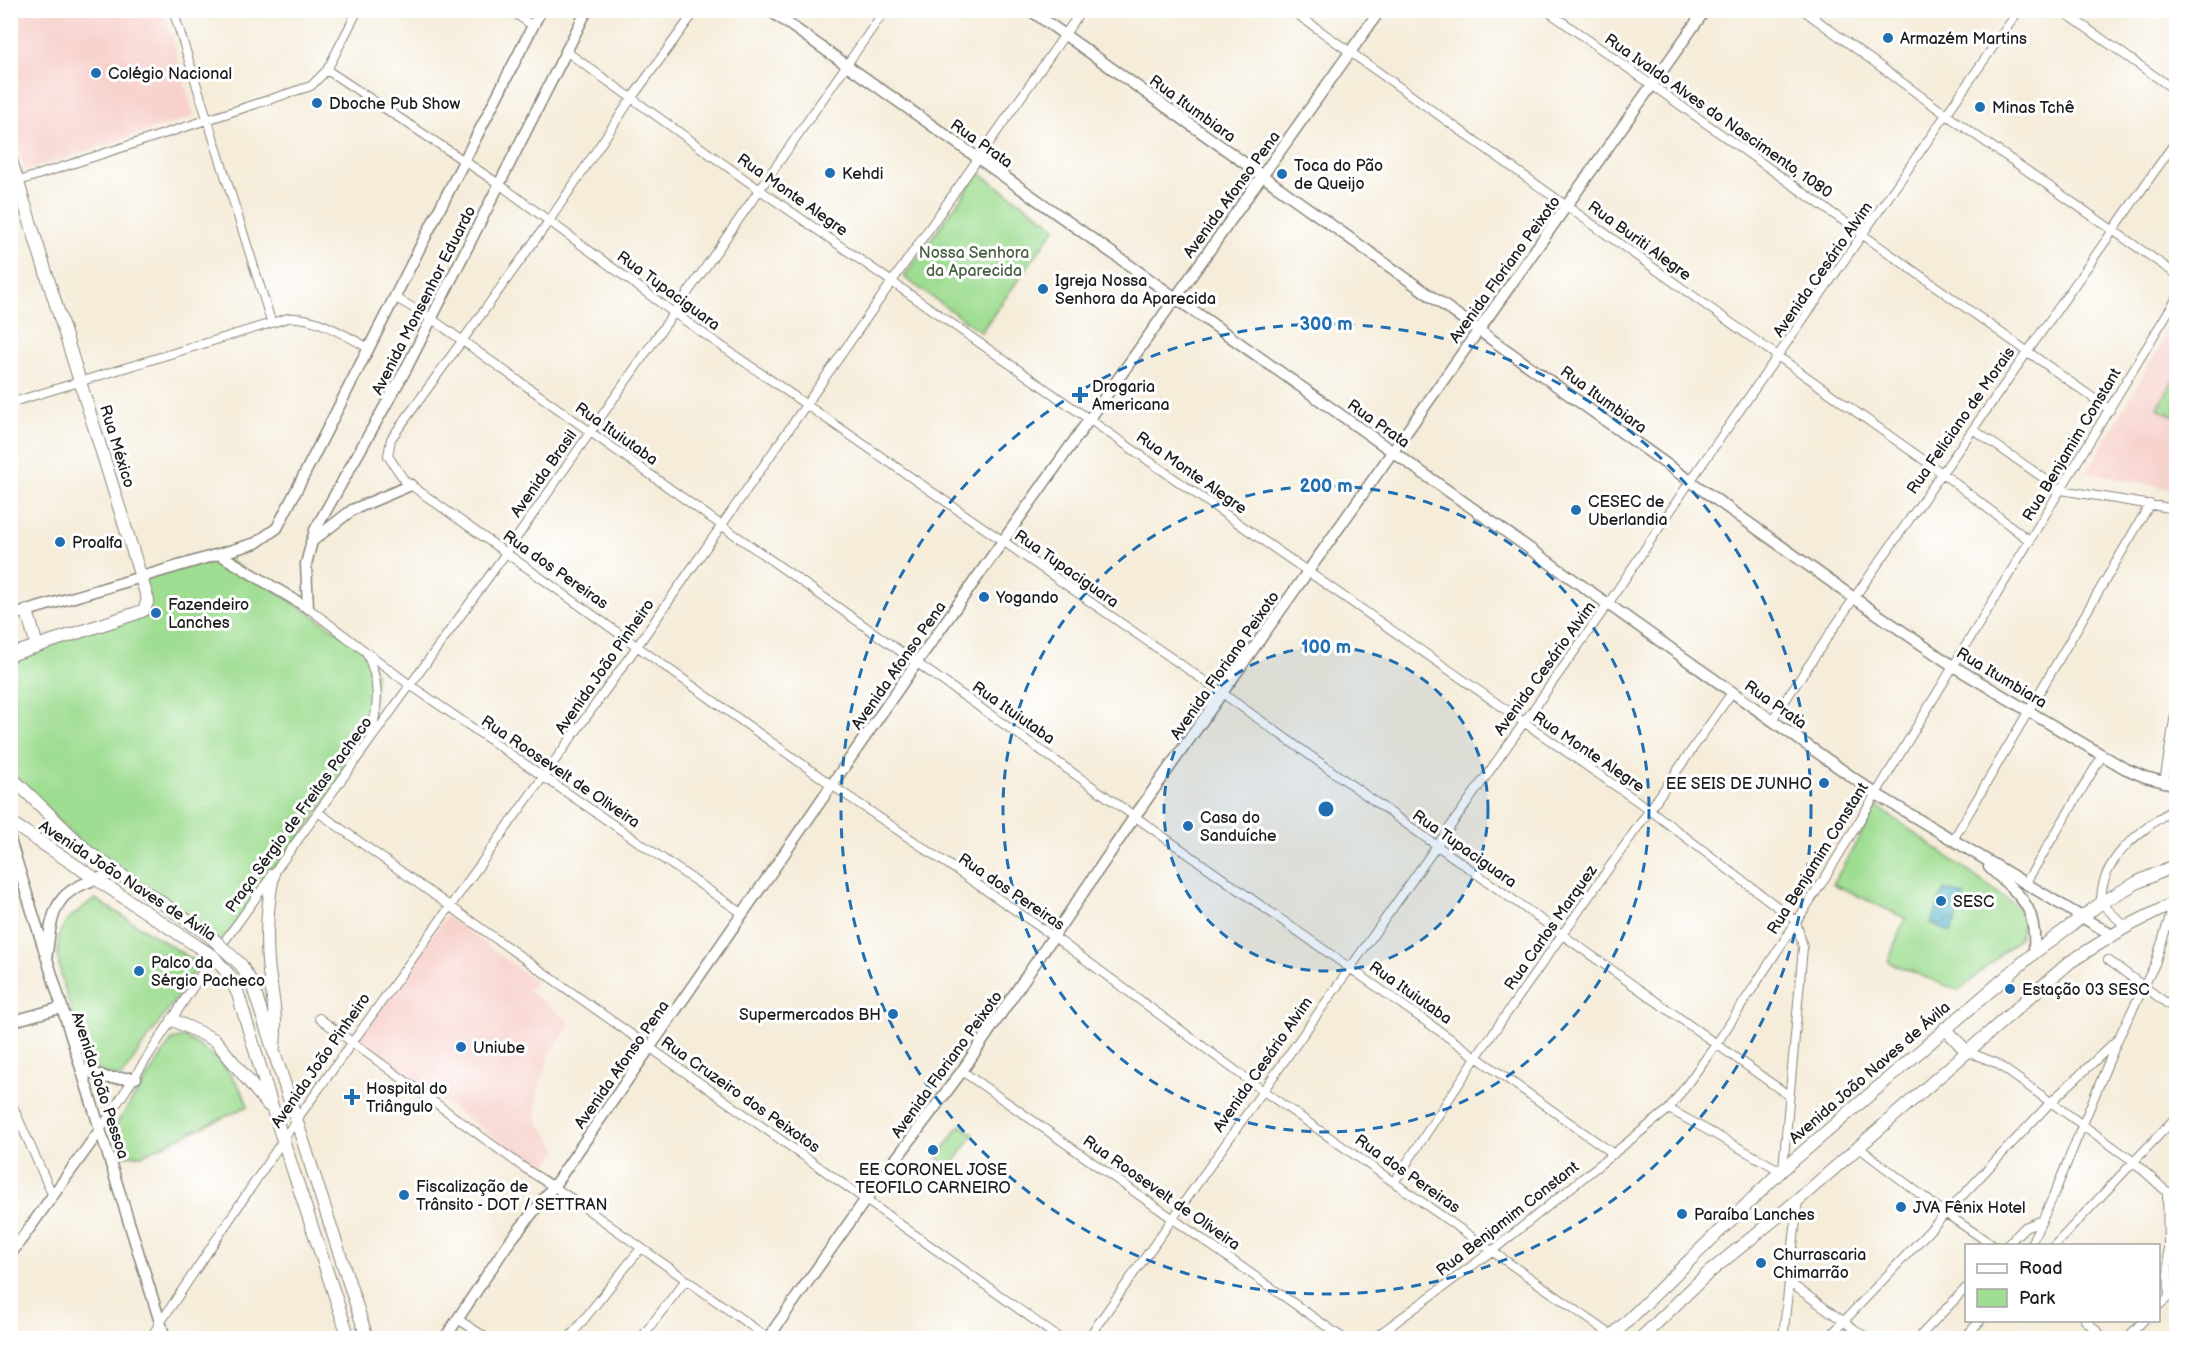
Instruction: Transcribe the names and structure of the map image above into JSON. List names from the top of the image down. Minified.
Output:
{"streets":{"main road":["Rua México","Avenida João Naves de Ávila"],"street":["Rua Itumbiara","Rua Ivaldo Alves do Nascimento, 1080","Rua Prata","Rua Monte Alegre","Avenida Afonso Pena","Rua Buriti Alegre","Avenida Floriano Peixoto","Avenida Cesário Alvim","Rua Tupaciguara","Avenida Monsenhor Eduardo","Rua Feliciano de Morais","Rua Ituiutaba","Rua Benjamim Constant","Avenida Brasil","Rua dos Pereiras","Avenida João Pinheiro","Rua Roosevelt de Oliveira","Praça Sérgio de Freitas Pacheco","Rua Carlos Marquez","Avenida João Pessoa","Rua Cruzeiro dos Peixotos"]},"crossings":[["Rua Itumbiara","Avenida Afonso Pena"],["Rua Itumbiara","Avenida Floriano Peixoto"],["Rua Itumbiara","Avenida Cesário Alvim"],["Rua Itumbiara","Rua Feliciano de Morais"],["Rua Itumbiara","Rua Benjamim Constant"],["Rua Itumbiara","Avenida João Pinheiro"],["Rua Ivaldo Alves do Nascimento, 1080","Avenida Floriano Peixoto"],["Rua Ivaldo Alves do Nascimento, 1080","Avenida Cesário Alvim"],["Rua Ivaldo Alves do Nascimento, 1080","Rua Feliciano de Morais"],["Rua Ivaldo Alves do Nascimento, 1080","Rua Benjamim Constant"],["Rua Prata","Avenida Afonso Pena"],["Rua Prata","Avenida Floriano Peixoto"],["Rua Prata","Avenida Cesário Alvim"],["Rua Prata","Rua Feliciano de Morais"],["Rua Prata","Rua Benjamim Constant"],["Rua Prata","Avenida Brasil"],["Rua Prata","Avenida João Pinheiro"],["Rua Prata","Avenida João Naves de Ávila"],["Rua Prata","Rua Carlos Marquez"],["Rua Monte Alegre","Avenida Afonso Pena"],["Rua Monte Alegre","Avenida Floriano Peixoto"],["Rua Monte Alegre","Avenida Cesário Alvim"],["Rua Monte Alegre","Avenida Monsenhor Eduardo"],["Rua Monte Alegre","Rua Benjamim Constant"],["Rua Monte Alegre","Avenida Brasil"],["Rua Monte Alegre","Avenida João Pinheiro"],["Rua Monte Alegre","Rua Carlos Marquez"],["Avenida Afonso Pena","Rua Buriti Alegre"],["Avenida Afonso Pena","Rua Tupaciguara"],["Avenida Afonso Pena","Rua Ituiutaba"],["Avenida Afonso Pena","Rua dos Pereiras"],["Avenida Afonso Pena","Rua Roosevelt de Oliveira"],["Avenida Afonso Pena","Rua Cruzeiro dos Peixotos"],["Rua Buriti Alegre","Avenida Floriano Peixoto"],["Rua Buriti Alegre","Avenida Cesário Alvim"],["Rua Buriti Alegre","Rua Feliciano de Morais"],["Rua Buriti Alegre","Rua Benjamim Constant"],["Avenida Floriano Peixoto","Rua Tupaciguara"],["Avenida Floriano Peixoto","Rua Ituiutaba"],["Avenida Floriano Peixoto","Rua dos Pereiras"],["Avenida Floriano Peixoto","Rua Roosevelt de Oliveira"],["Avenida Floriano Peixoto","Rua Cruzeiro dos Peixotos"],["Avenida Cesário Alvim","Rua Tupaciguara"],["Avenida Cesário Alvim","Rua Ituiutaba"],["Avenida Cesário Alvim","Rua dos Pereiras"],["Avenida Cesário Alvim","Rua Roosevelt de Oliveira"],["Rua Tupaciguara","Avenida Monsenhor Eduardo"],["Rua Tupaciguara","Rua Benjamim Constant"],["Rua Tupaciguara","Avenida Brasil"],["Rua Tupaciguara","Avenida João Pinheiro"],["Rua Tupaciguara","Rua Carlos Marquez"],["Avenida Monsenhor Eduardo","Rua Ituiutaba"],["Avenida Monsenhor Eduardo","Rua México"],["Avenida Monsenhor Eduardo","Rua Roosevelt de Oliveira"],["Rua Ituiutaba","Rua Benjamim Constant"],["Rua Ituiutaba","Avenida Brasil"],["Rua Ituiutaba","Rua dos Pereiras"],["Rua Ituiutaba","Avenida João Pinheiro"],["Rua Ituiutaba","Rua Carlos Marquez"],["Rua Benjamim Constant","Rua dos Pereiras"],["Avenida Brasil","Rua dos Pereiras"],["Avenida Brasil","Rua Roosevelt de Oliveira"],["Avenida Brasil","Praça Sérgio de Freitas Pacheco"],["Rua dos Pereiras","Avenida João Pinheiro"],["Rua dos Pereiras","Avenida João Naves de Ávila"],["Rua dos Pereiras","Rua Carlos Marquez"],["Avenida João Pinheiro","Rua Roosevelt de Oliveira"],["Avenida João Pinheiro","Avenida João Naves de Ávila"],["Avenida João Pinheiro","Avenida João Pessoa"],["Avenida João Pinheiro","Rua Cruzeiro dos Peixotos"],["Rua Roosevelt de Oliveira","Praça Sérgio de Freitas Pacheco"],["Praça Sérgio de Freitas Pacheco","Avenida João Pessoa"],["Praça Sérgio de Freitas Pacheco","Rua Cruzeiro dos Peixotos"]],"parks":["Nossa Senhora da Aparecida"],"places":{"other":["Armazém Martins","Colégio Nacional","Dboche Pub Show","Minas Tchê","Kehdi","Toca do Pão de Queijo","Igreja Nossa Senhora da Aparecida","CESEC de Uberlandia","Proalfa","Yogando","Fazendeiro Lanches","EE SEIS DE JUNHO","Casa do Sanduíche","SESC","Palco da Sérgio Pacheco","Estação 03 SESC","Supermercados BH","Uniube","EE CORONEL JOSE TEOFILO CARNEIRO","Fiscalização de Trânsito - DOT / SETTRAN","JVA Fênix Hotel","Paraíba Lanches","Churrascaria Chimarrão"],"health":["Drogaria Americana","Hospital do Triângulo"]},"legend":["Road","Park"],"rings":["300 m","200 m","100 m"]}
